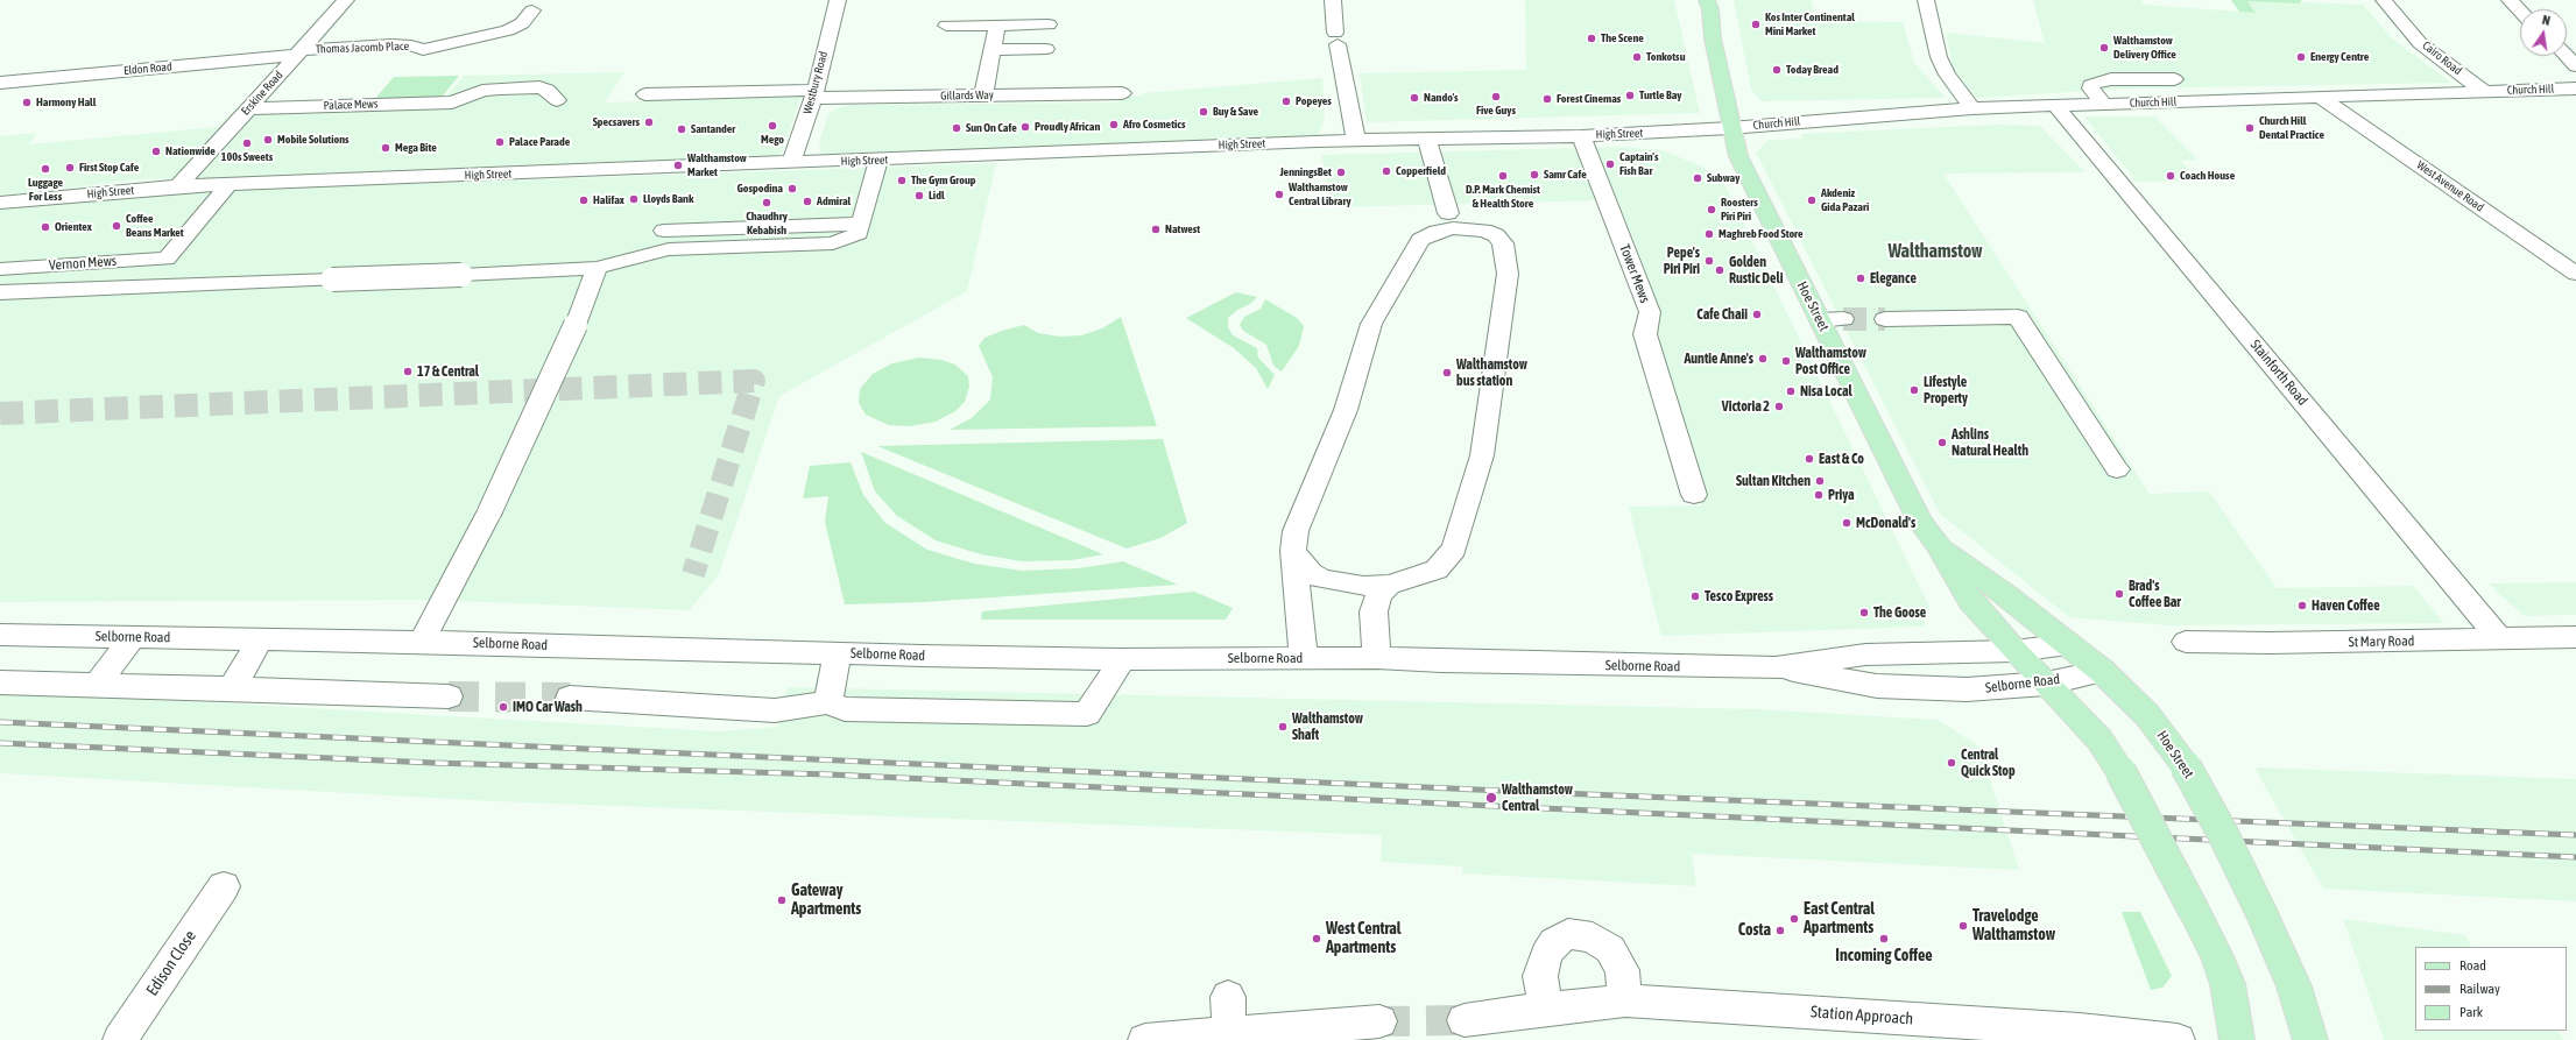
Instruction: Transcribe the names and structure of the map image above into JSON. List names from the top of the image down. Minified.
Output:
{"streets":{"main road":["Hoe Street"],"street":["Thomas Jacomb Place","Cairo Road","Eldon Road","Westbury Road","Church Hill","Erskine Road","Gillards Way","Palace Mews","High Street","West Avenue Road","Vernon Mews","Tower Mews","Stainforth Road","Selborne Road","St Mary Road","Edison Close","Station Approach"]},"crossings":[["Thomas Jacomb Place","Eldon Road"],["Thomas Jacomb Place","Erskine Road"],["Cairo Road","Church Hill"],["Eldon Road","Erskine Road"],["Westbury Road","Gillards Way"],["Westbury Road","High Street"],["Church Hill","High Street"],["Church Hill","West Avenue Road"],["Church Hill","Hoe Street"],["Church Hill","Stainforth Road"],["Erskine Road","Palace Mews"],["Erskine Road","High Street"],["High Street","Vernon Mews"],["High Street","Tower Mews"],["High Street","Hoe Street"],["Hoe Street","Selborne Road"],["Stainforth Road","St Mary Road"]],"districts":["Walthamstow"],"places":["Kos Inter Continental Mini Market","The Scene","Walthamstow Delivery Office","Tonkotsu","Energy Centre","Today Bread","Turtle Bay","Five Guys","Nando's","Forest Cinemas","Popeyes","Harmony Hall","Buy & Save","Specsavers","Afro Cosmetics","Mego","Proudly African","Sun On Cafe","Church Hill Dental Practice","Santander","Mobile Solutions","Palace Parade","100s Sweets","Mega Bite","Nationwide","Captain's Fish Bar","Walthamstow Market","First Stop Cafe","Luggage For Less","Copperfield","JenningsBet","Samr Cafe","D.P. Mark Chemist & Health Store","Coach House","Subway","The Gym Group","Gospodina","Walthamstow Central Library","Lidl","Lloyds Bank","Halifax","Akdeniz Gida Pazari","Admiral","Chaudhry Kebabish","Roosters Piri Piri","Coffee Beans Market","Orientex","Natwest","Maghreb Food Store","Pepe's Piri Piri","Golden Rustic Deli","Elegance","Cafe Chaii","Auntie Anne's","Walthamstow Post Office","17 & Central","Walthamstow bus station","Lifestyle Property","Nisa Local","Victoria 2","Ashlins Natural Health","East & Co","Sultan Kitchen","Priya","McDonald's","Brad's Coffee Bar","Tesco Express","Haven Coffee","The Goose","IMO Car Wash","Walthamstow Shaft","Central Quick Stop","Walthamstow Central","Gateway Apartments","East Central Apartments","Travelodge Walthamstow","Costa","West Central Apartments","Incoming Coffee"],"legend":["Road","Railway","Park"],"north":"top"}
